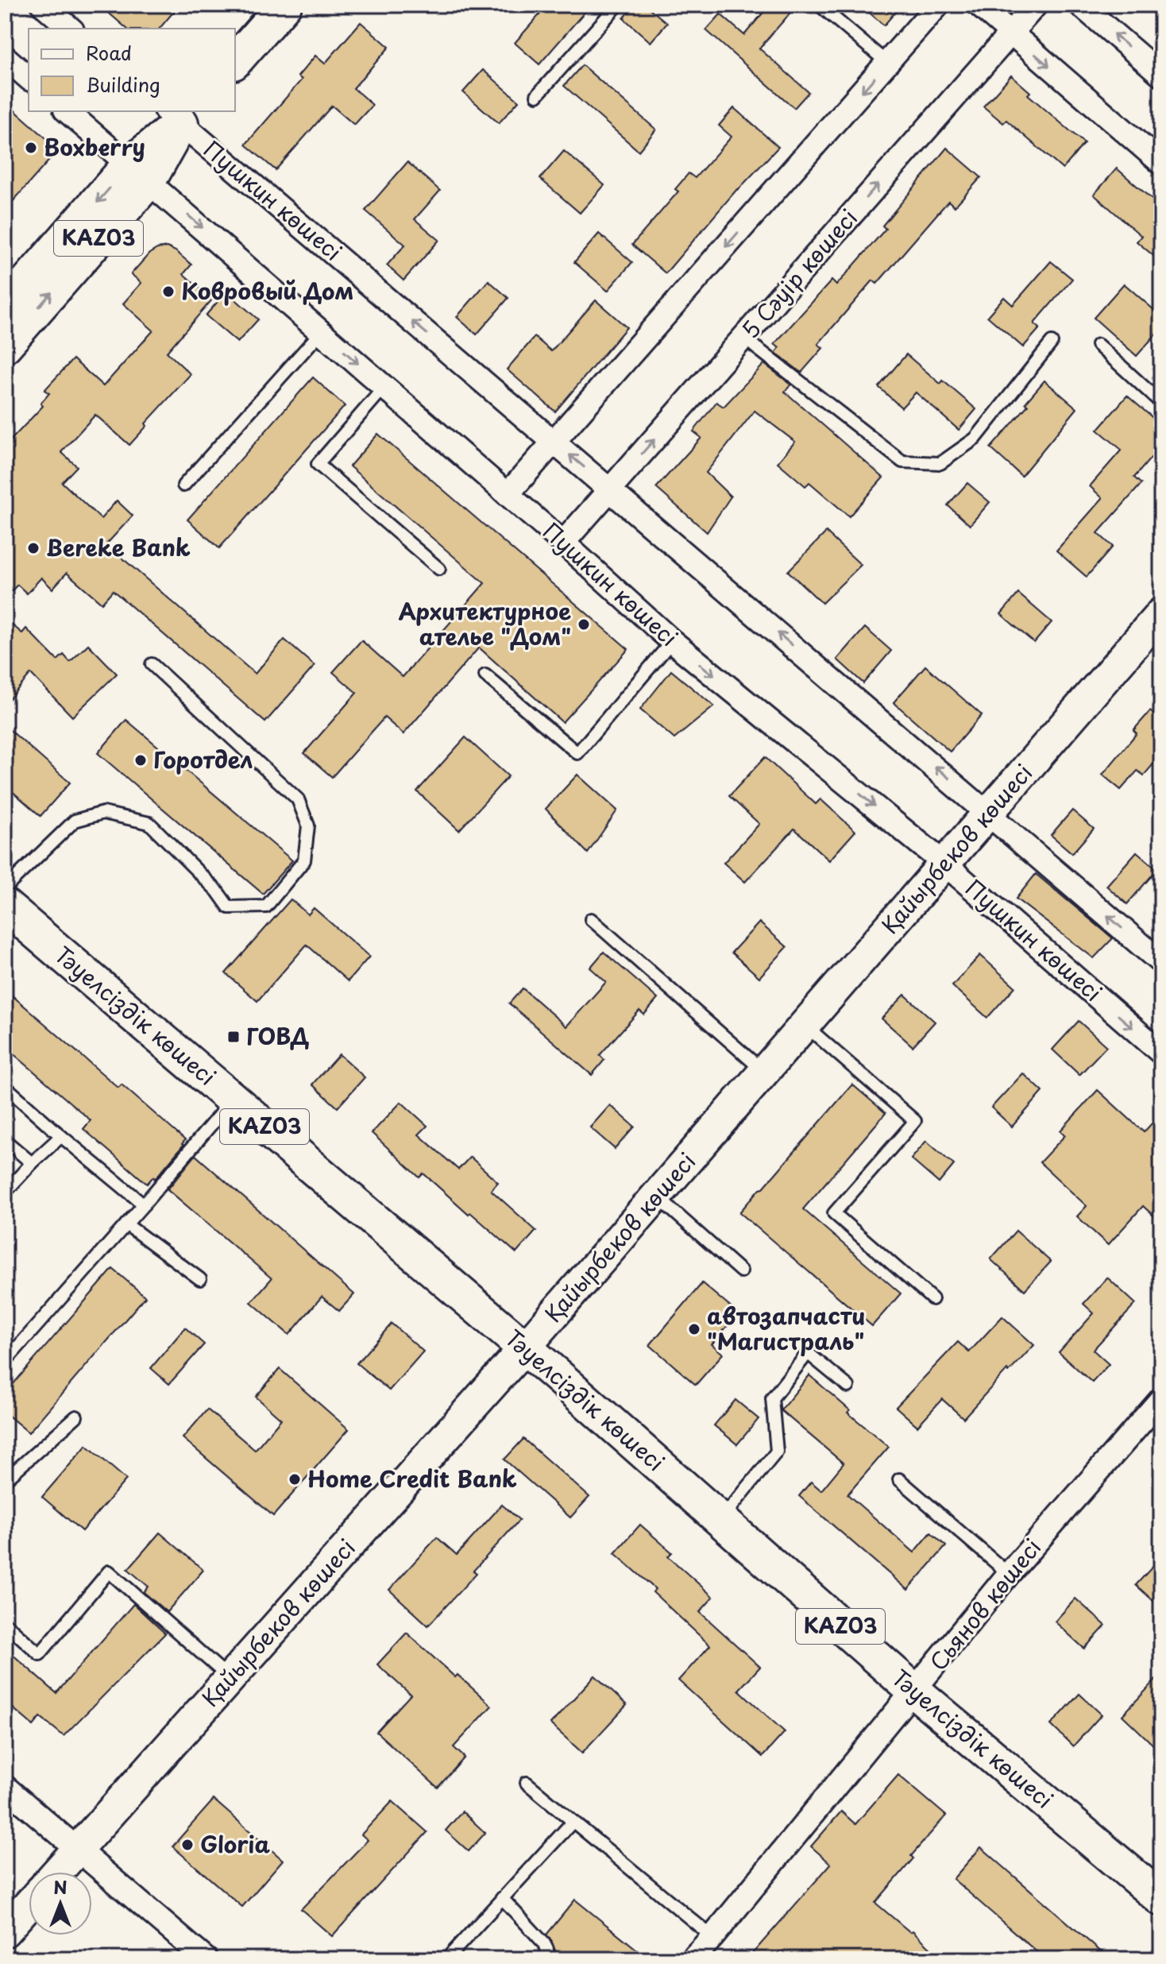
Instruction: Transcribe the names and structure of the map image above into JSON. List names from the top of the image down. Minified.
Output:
{"streets":{"main road":["KАZ03","Қайырбеков көшесі","Тәуелсіздік көшесі"],"street":["Пушкин көшесі","5 Сәуір көшесі","Сьянов көшесі"]},"crossings":[["Пушкин көшесі","KАZ03"],["Пушкин көшесі","5 Сәуір көшесі"],["Пушкин көшесі","Қайырбеков көшесі"],["Қайырбеков көшесі","Тәуелсіздік көшесі"],["Тәуелсіздік көшесі","Сьянов көшесі"]],"places":{"other":["Boxberry","Ковровый Дом","Bereke Bank","Архитектурное ателье \"Дом\"","Горотдел","автозапчасти \"Магистраль\"","Home Credit Bank","Gloria"],"transit":["ГОВД"]},"legend":["Road","Building"],"north":"top"}
